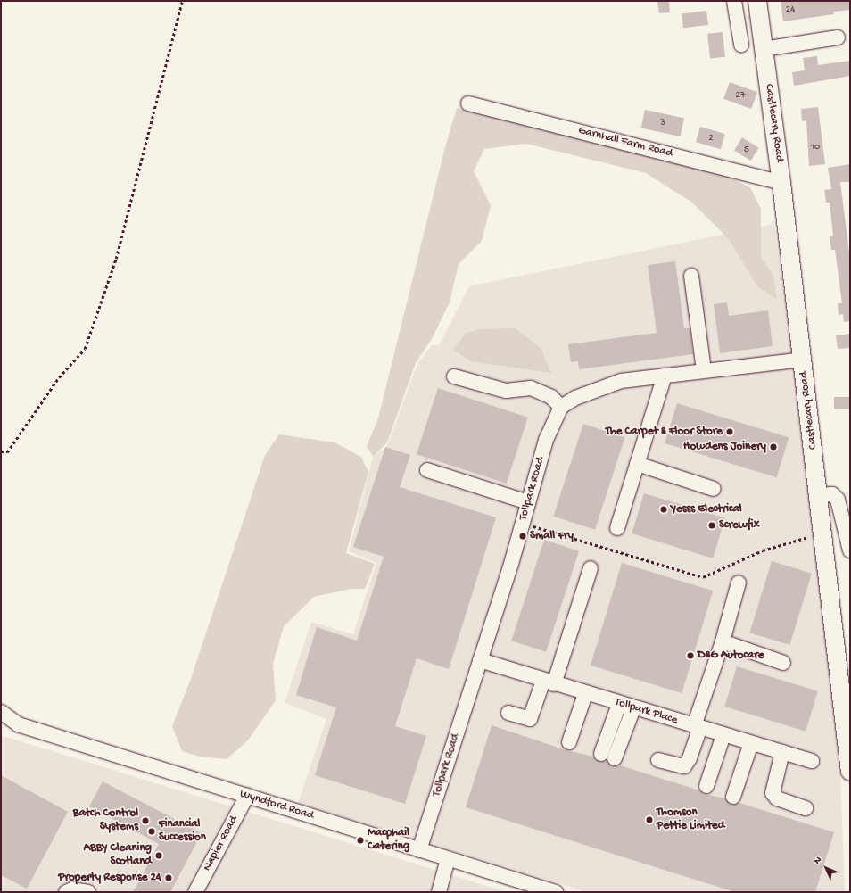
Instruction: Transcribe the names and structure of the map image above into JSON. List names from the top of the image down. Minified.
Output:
{"streets":{"main road":["Castlecary Road"],"street":["Garnhall Farm Road","Tollpark Road","Tollpark Place","Wyndford Road","Napier Road"]},"crossings":[["Castlecary Road","Garnhall Farm Road"],["Tollpark Road","Tollpark Place"],["Tollpark Road","Wyndford Road"],["Wyndford Road","Napier Road"]],"places":["The Carpet & Floor Store","Howdens Joinery","Yesss Electrical","Screwfix","Small Fry","D&G Autocare","Thomson Pettie Limited","Batch Control Systems","Financial Succession","Macphail Catering","ABBY Cleaning Scotland","Property Response 24"],"house_numbers":["24","27","3","2","10","5"],"north":"top left"}
